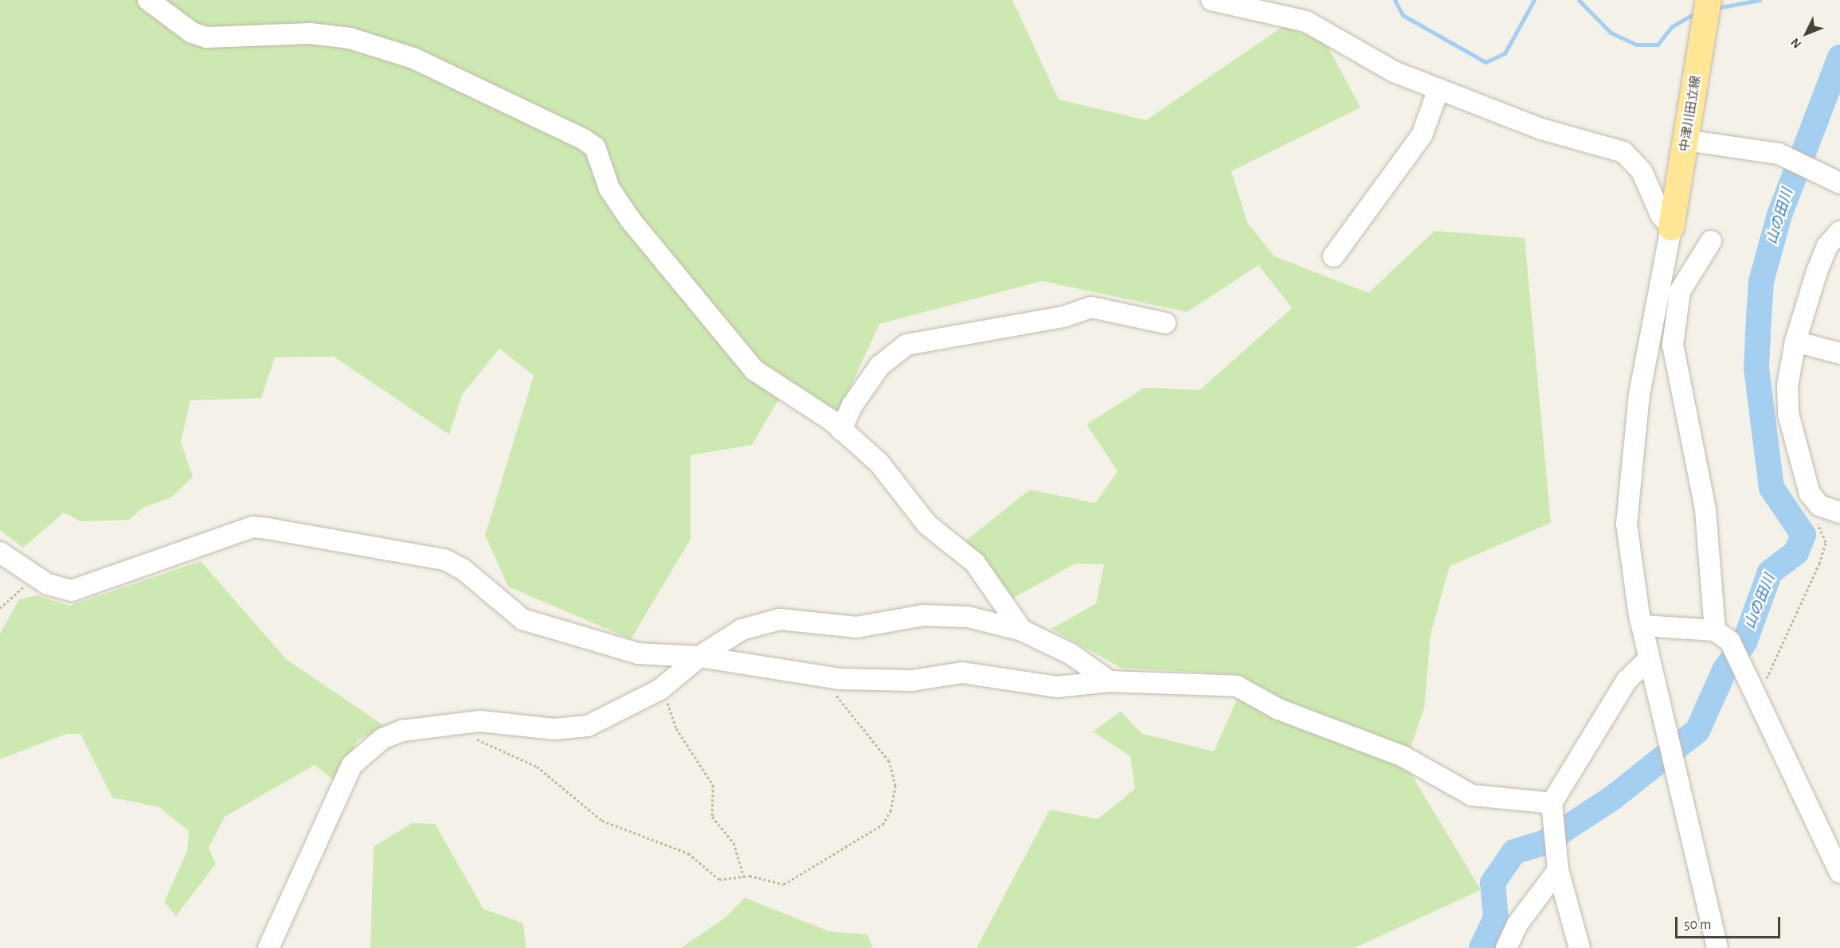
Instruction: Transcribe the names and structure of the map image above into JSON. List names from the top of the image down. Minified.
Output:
{"streets":{"main road":["中津川田立線"]},"water":["山の田川"],"scale_bar":"50 m","north":"bottom left"}
